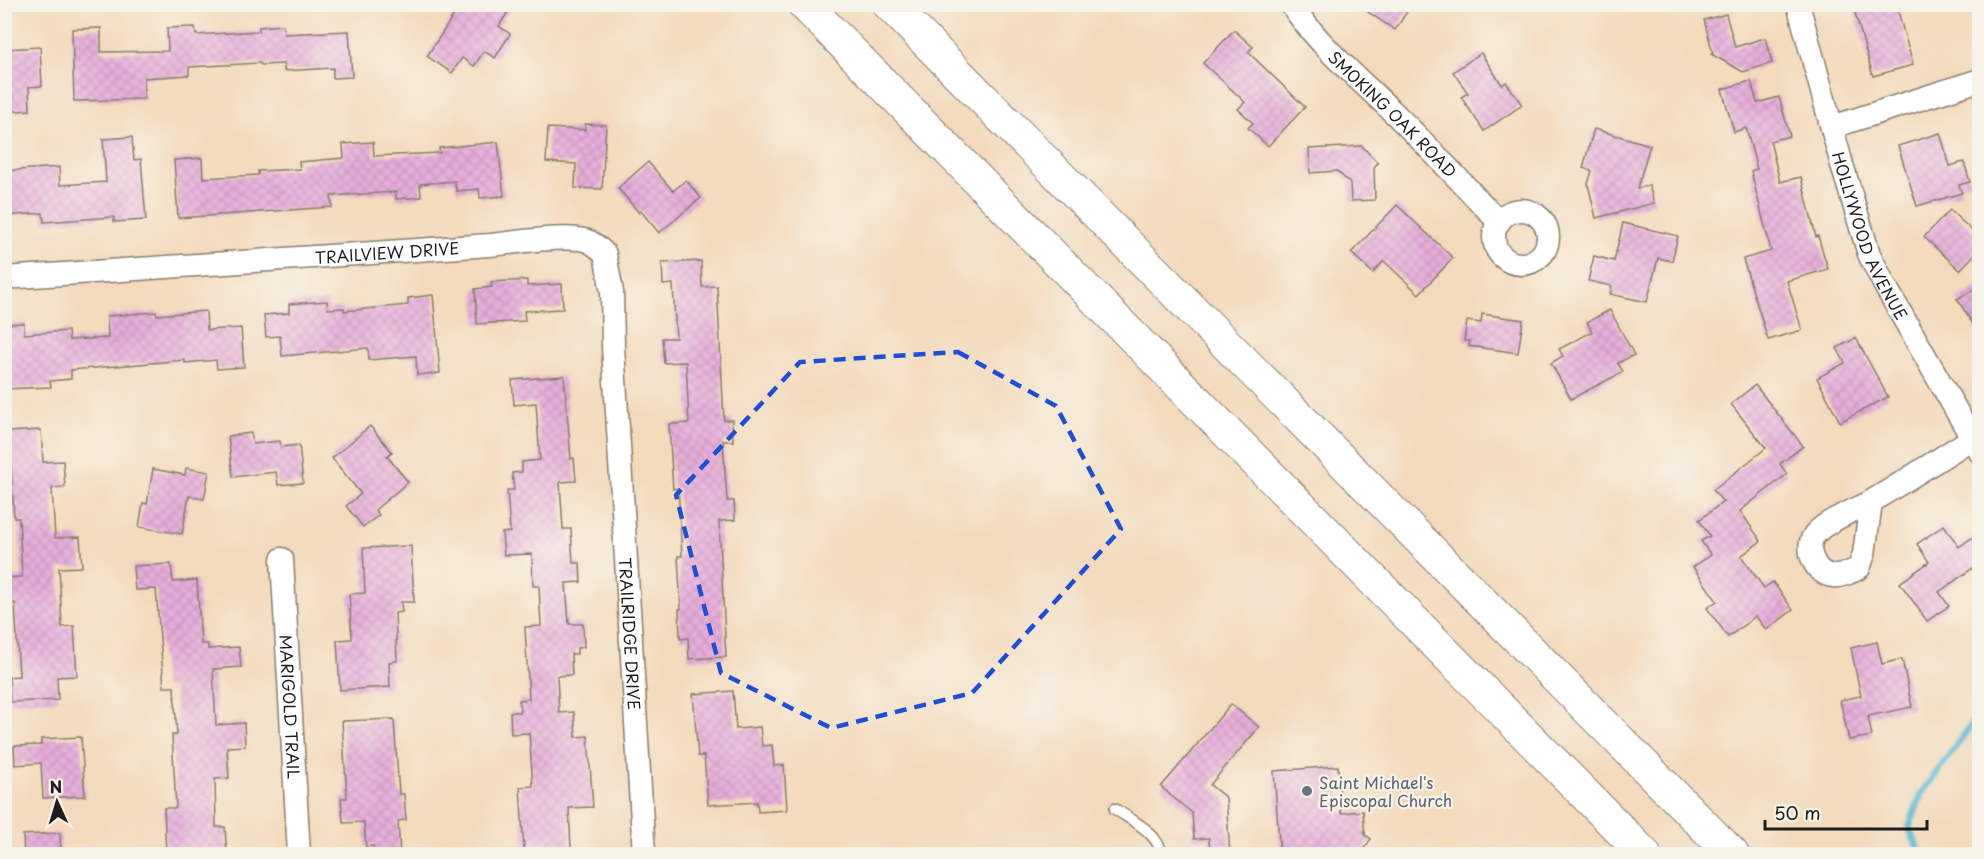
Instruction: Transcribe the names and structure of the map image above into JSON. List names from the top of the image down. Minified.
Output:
{"streets":{"street":["SMOKING OAK ROAD","HOLLYWOOD AVENUE","TRAILVIEW DRIVE","TRAILRIDGE DRIVE","MARIGOLD TRAIL"]},"crossings":[["TRAILVIEW DRIVE","TRAILRIDGE DRIVE"]],"places":["Saint Michael's Episcopal Church"],"scale_bar":"50 m","north":"top"}
